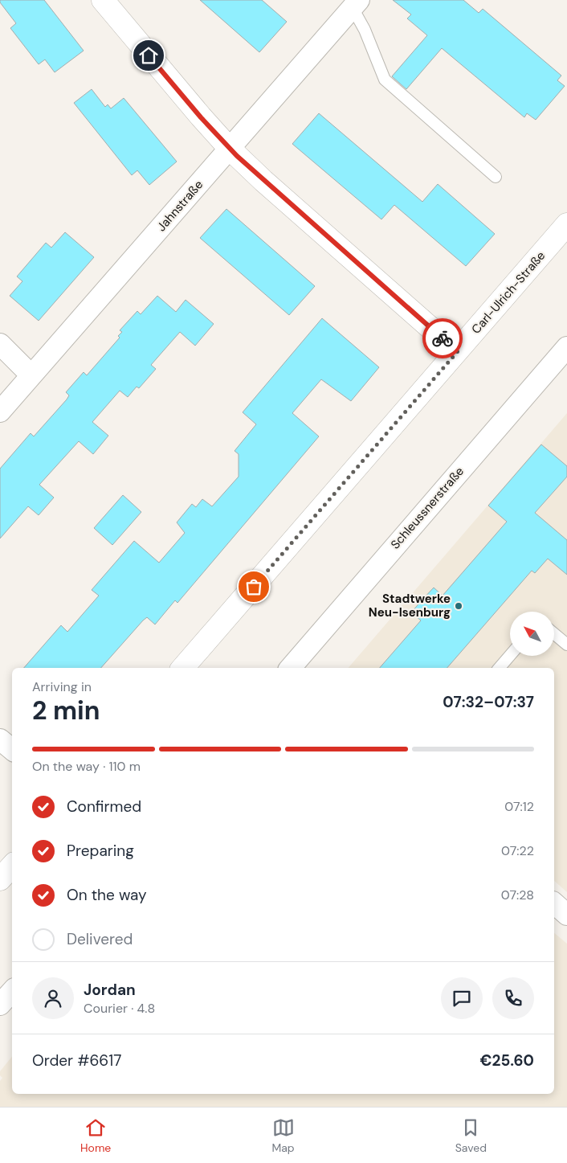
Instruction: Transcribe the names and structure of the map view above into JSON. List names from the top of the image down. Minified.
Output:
{"streets":{"main road":["Carl-Ulrich-Straße"],"street":["Jahnstraße","Schleussnerstraße"]},"places":["Stadtwerke Neu-Isenburg"],"north":"top left","page":{"heading":["2 min","Arriving in","07:32–07:37"],"panel":["Jordan","Courier · 4.8","Order #6617","€25.60"],"bar":"On the way · 110 m","list":[["Confirmed","07:12"],["Preparing","07:22"],["On the way","07:28"],"Delivered"],"tabs":["Home","Map","Saved"]}}
